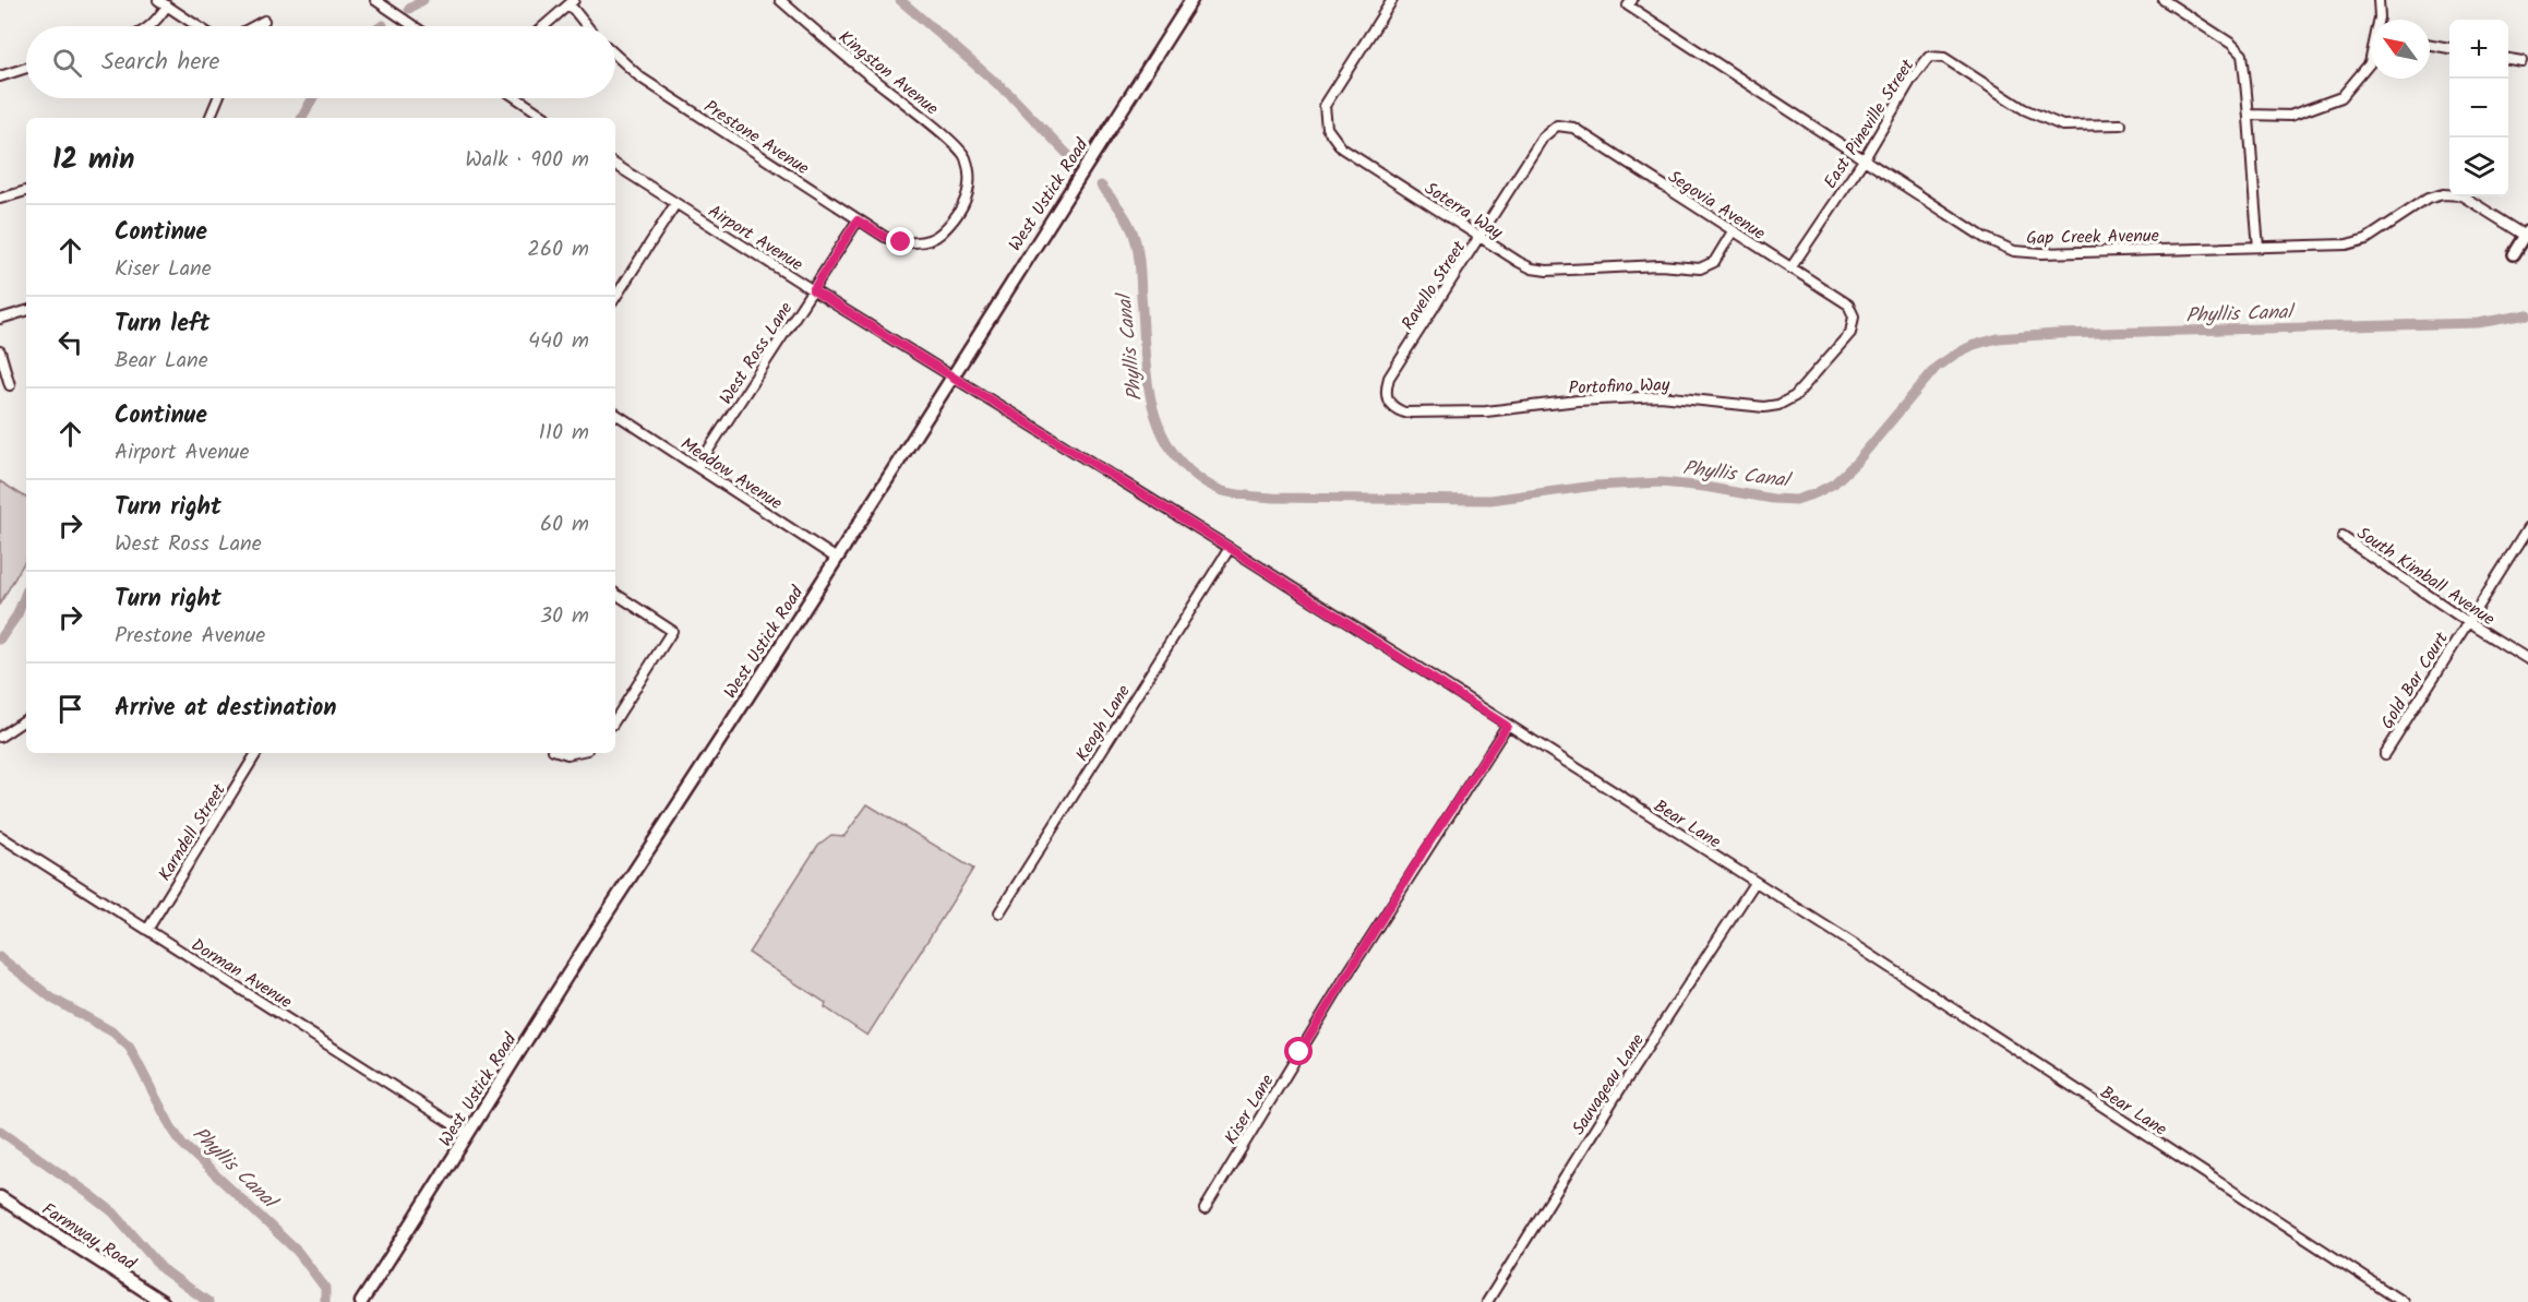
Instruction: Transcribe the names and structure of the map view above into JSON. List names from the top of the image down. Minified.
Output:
{"streets":{"main road":["West Ustick Road","Farmway Road"],"street":["Kingston Avenue","East Pineville Street","Prestone Avenue","Segovia Avenue","Soterra Way","Gap Creek Avenue","Airport Avenue","Ravello Street","West Ross Lane","Portofino Way","Meadow Avenue","South Kimball Avenue","Gold Bar Court","Keogh Lane","Bear Lane","Karndell Street","Dorman Avenue","Sauvageau Lane","Kiser Lane"]},"crossings":[["Kingston Avenue","Prestone Avenue"],["East Pineville Street","Segovia Avenue"],["East Pineville Street","Gap Creek Avenue"],["Prestone Avenue","West Ross Lane"],["West Ustick Road","Airport Avenue"],["West Ustick Road","Meadow Avenue"],["West Ustick Road","Bear Lane"],["West Ustick Road","Dorman Avenue"],["Segovia Avenue","Soterra Way"],["Segovia Avenue","Ravello Street"],["Segovia Avenue","Portofino Way"],["Soterra Way","Ravello Street"],["Airport Avenue","West Ross Lane"],["Airport Avenue","Bear Lane"],["Ravello Street","Portofino Way"],["West Ross Lane","Meadow Avenue"],["South Kimball Avenue","Gold Bar Court"],["Keogh Lane","Bear Lane"],["Bear Lane","Sauvageau Lane"],["Bear Lane","Kiser Lane"],["Karndell Street","Dorman Avenue"]],"water":["Phyllis Canal"],"north":"top left","page":{"map_buttons":["+","−"],"search":"Search here","heading":["12 min","Walk · 900 m"],"list":[["Continue","Kiser Lane","260 m"],["Turn left","Bear Lane","440 m"],["Continue","Airport Avenue","110 m"],["Turn right","West Ross Lane","60 m"],["Turn right","Prestone Avenue","30 m"],"Arrive at destination"]}}
